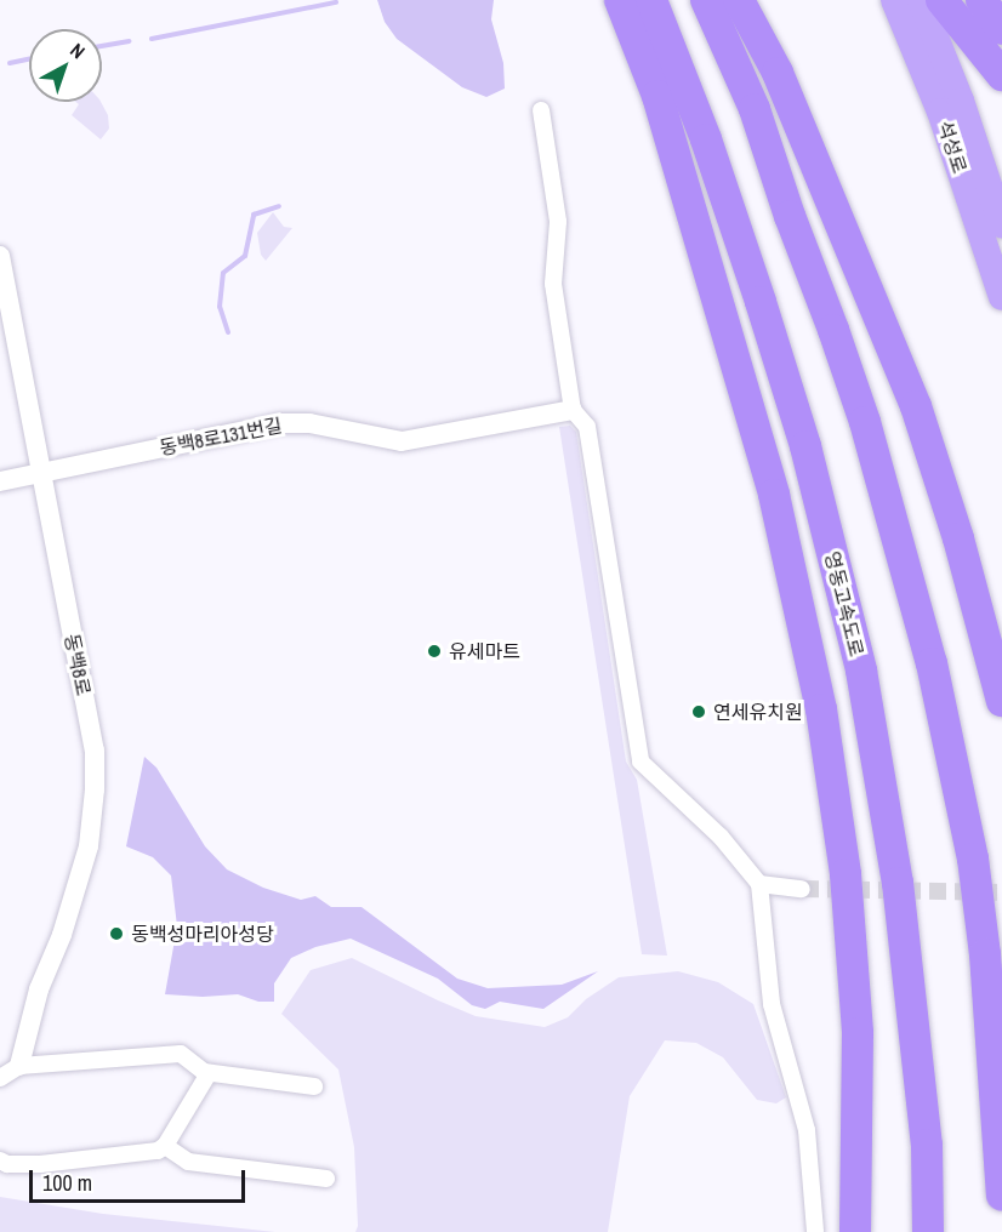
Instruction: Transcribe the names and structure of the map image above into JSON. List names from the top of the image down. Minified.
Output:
{"streets":{"highway":["석성로","영동고속도로"],"street":["동백8로131번길","동백8로"]},"crossings":[["동백8로131번길","동백8로"]],"places":["유세마트","연세유치원","동백성마리아성당"],"scale_bar":"100 m","north":"top right"}
